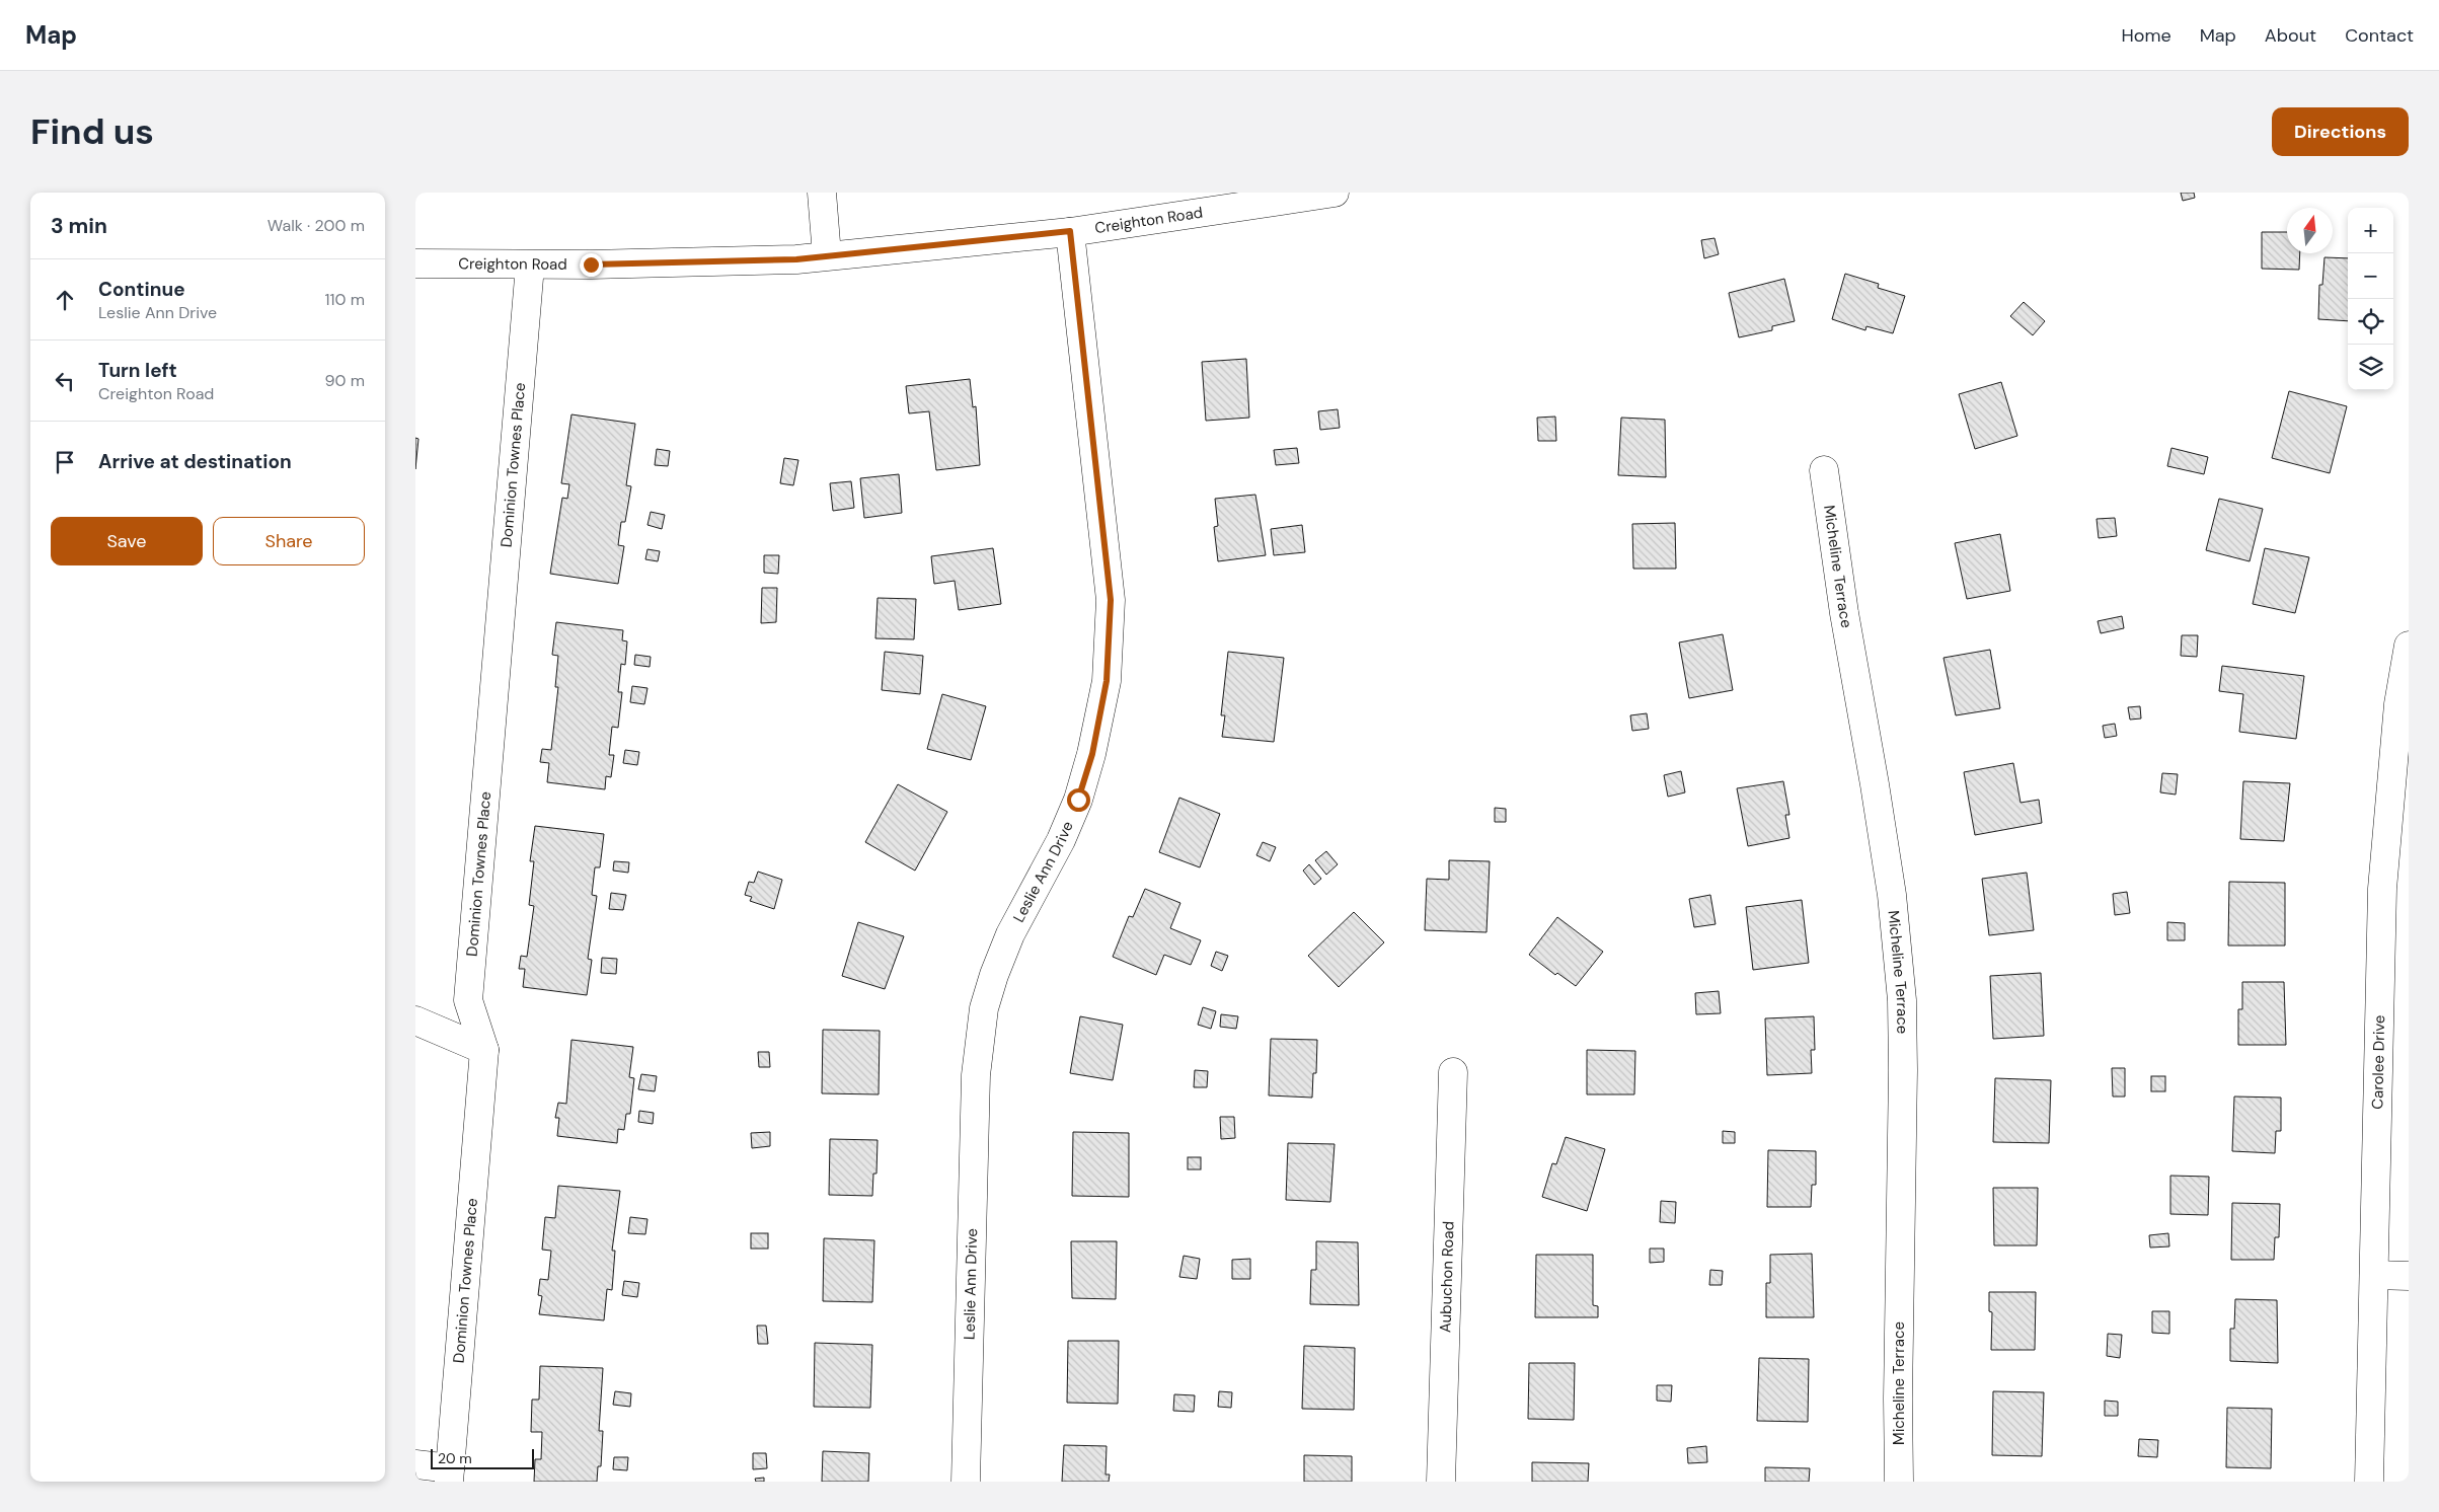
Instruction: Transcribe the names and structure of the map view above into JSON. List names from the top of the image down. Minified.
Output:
{"streets":{"street":["Creighton Road","Dominion Townes Place","Micheline Terrace","Leslie Ann Drive","Carolee Drive","Aubuchon Road"]},"crossings":[["Creighton Road","Dominion Townes Place"],["Creighton Road","Leslie Ann Drive"]],"scale_bar":"20 m","north":"top","page":{"header":"Map","nav":["Home","Map","About","Contact"],"buttons":["Directions",["Save","Share"]],"title":"Find us","heading":["3 min","Walk · 200 m"],"map_buttons":["+","−"],"list":[["Continue","Leslie Ann Drive","110 m"],["Turn left","Creighton Road","90 m"],"Arrive at destination"],"scale":"20 m"}}
